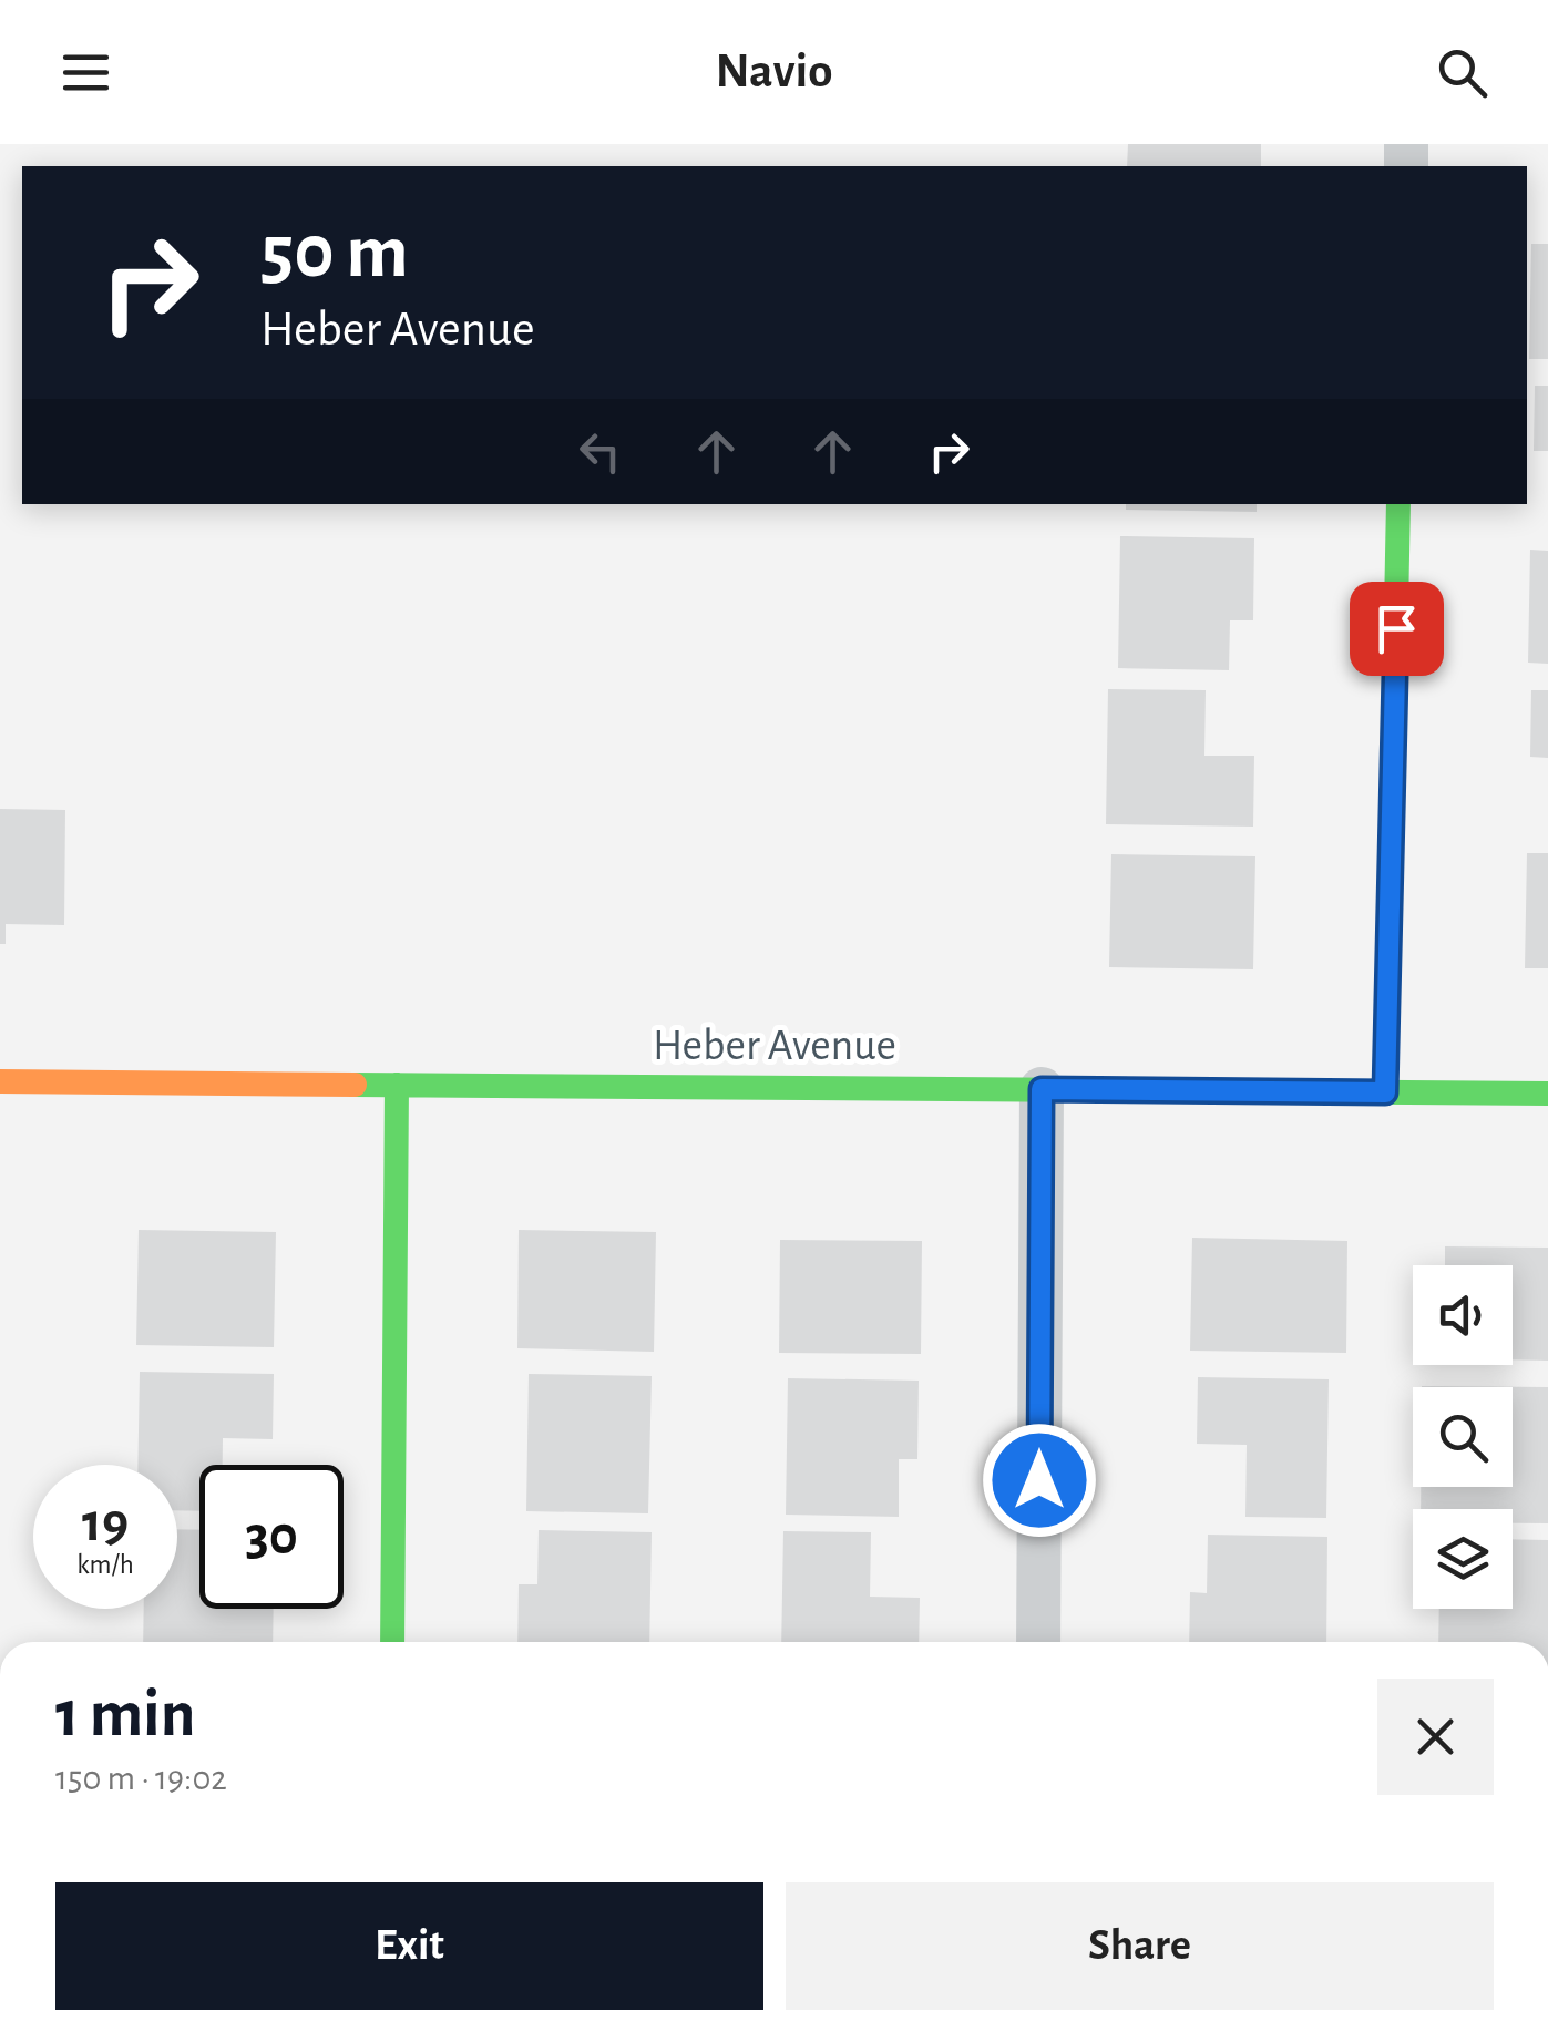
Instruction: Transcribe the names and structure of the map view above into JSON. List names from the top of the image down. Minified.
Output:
{"streets":{"street":["Heber Avenue"]},"page":{"header":"Navio","turn":["50 m","Heber Avenue"],"speed":"19 km/h","limit":"30","heading":["1 min","150 m · 19:02"],"buttons":["Exit","Share"]}}
